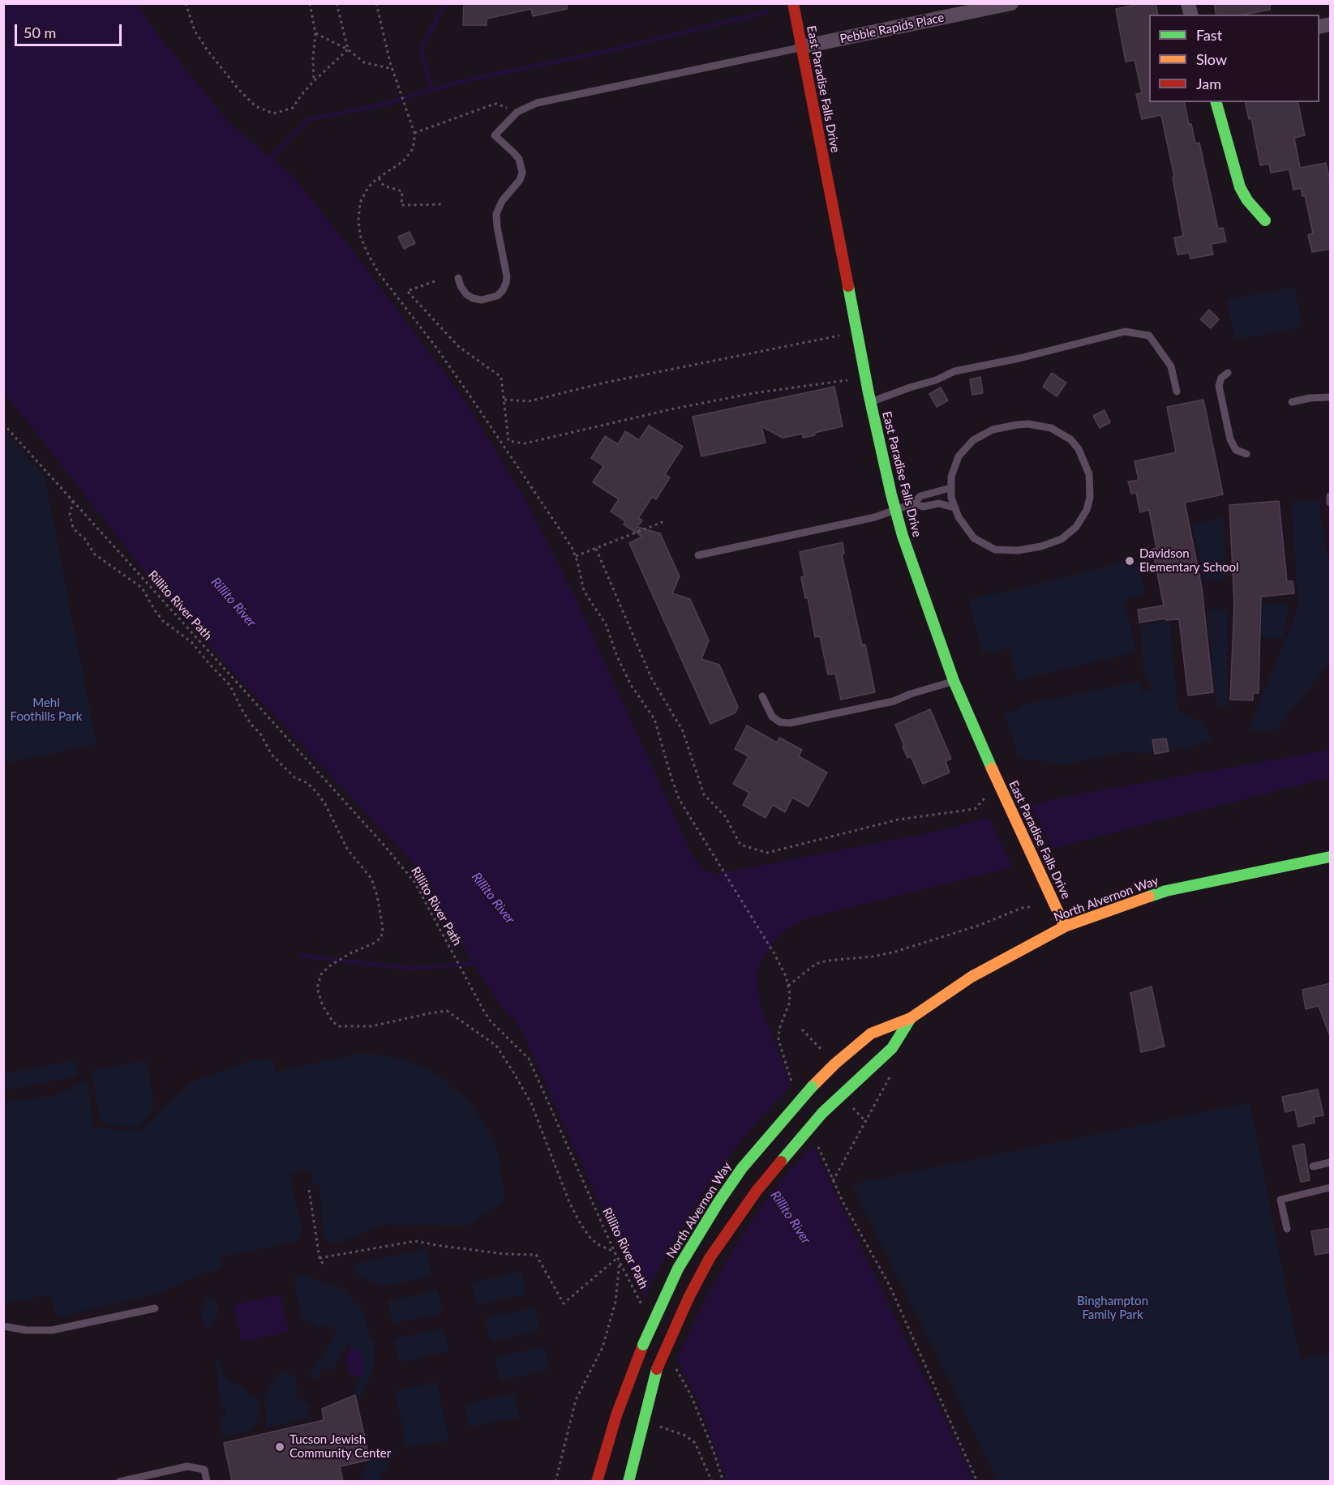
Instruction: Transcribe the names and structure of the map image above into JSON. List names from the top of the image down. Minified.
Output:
{"streets":{"main road":["East Paradise Falls Drive","North Alvernon Way"],"street":["Pebble Rapids Place"],"path":["Rillito River Path"]},"crossings":[["Pebble Rapids Place","East Paradise Falls Drive"],["East Paradise Falls Drive","North Alvernon Way"]],"water":["Rillito River"],"parks":["Mehl Foothills Park","Binghampton Family Park"],"places":["Davidson Elementary School","Tucson Jewish Community Center"],"legend":["Fast","Slow","Jam"],"scale_bar":"50 m"}
